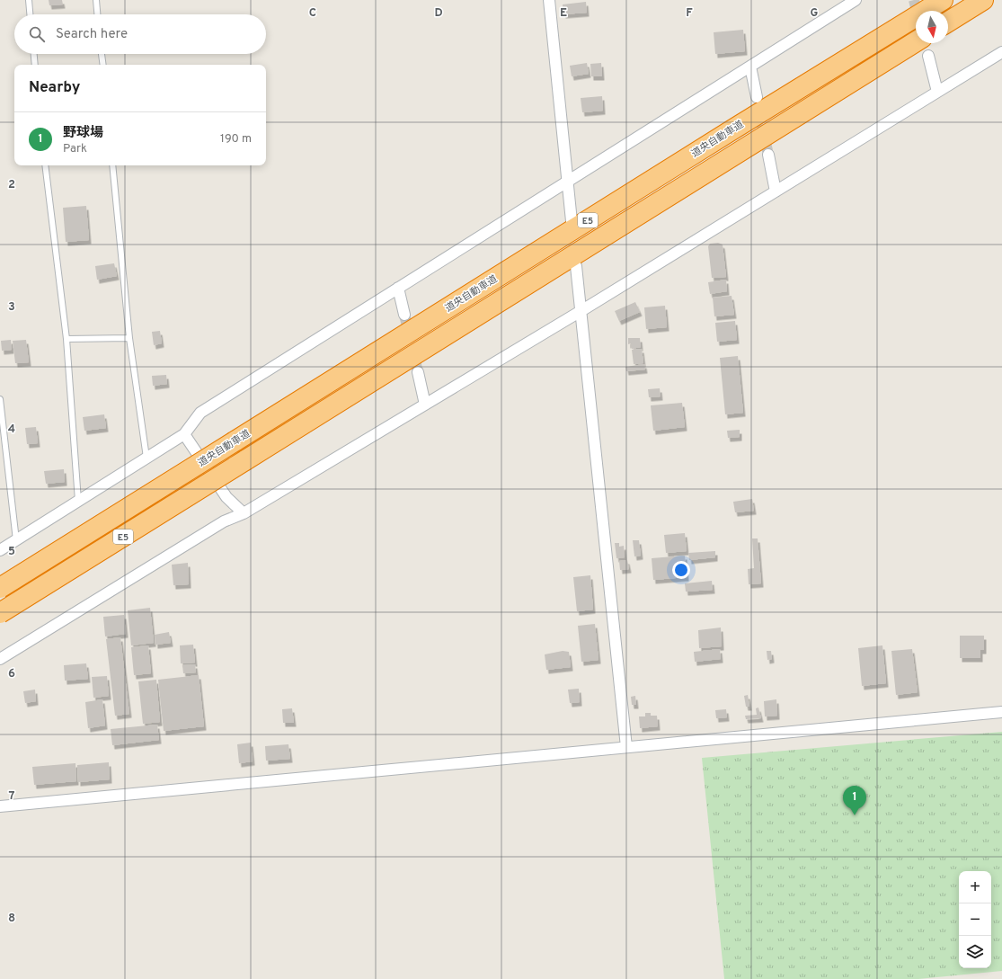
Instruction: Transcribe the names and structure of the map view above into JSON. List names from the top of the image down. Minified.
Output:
{"streets":{"highway":["道央自動車道","E5"]},"north":"bottom","page":{"search":"Search here","heading":"Nearby","list":[{"mark":"1","name":"野球場","note":"Park","value":"190 m"}],"pins":"1","map_buttons":["+","−"]},"grid":{"columns":["C","D","E","F","G"],"rows":["2","3","4","5","6","7","8"]}}
